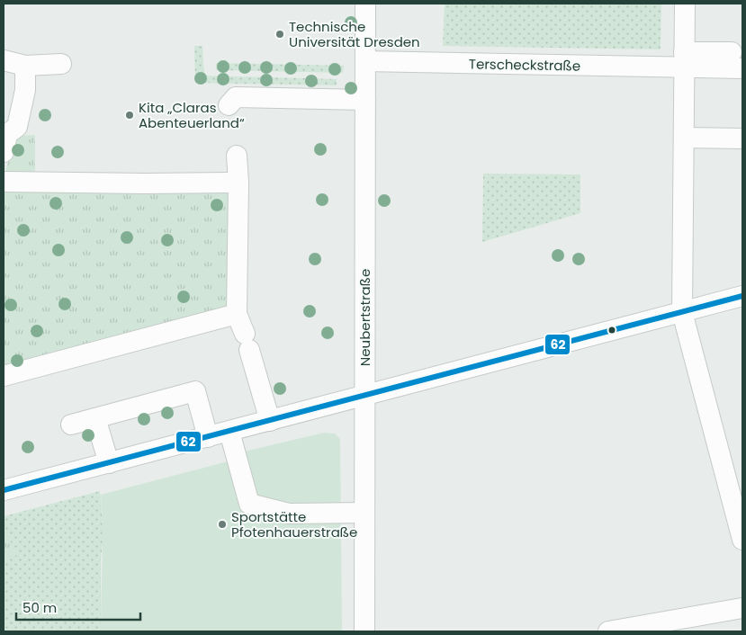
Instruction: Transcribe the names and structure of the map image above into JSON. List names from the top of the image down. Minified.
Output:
{"streets":{"street":["Terscheckstraße","Neubertstraße"]},"crossings":[["Terscheckstraße","Neubertstraße"]],"places":["Technische Universität Dresden","Kita „Claras Abenteuerland“","Sportstätte Pfotenhauerstraße"],"lines":["transit line 62"],"scale_bar":"50 m"}
